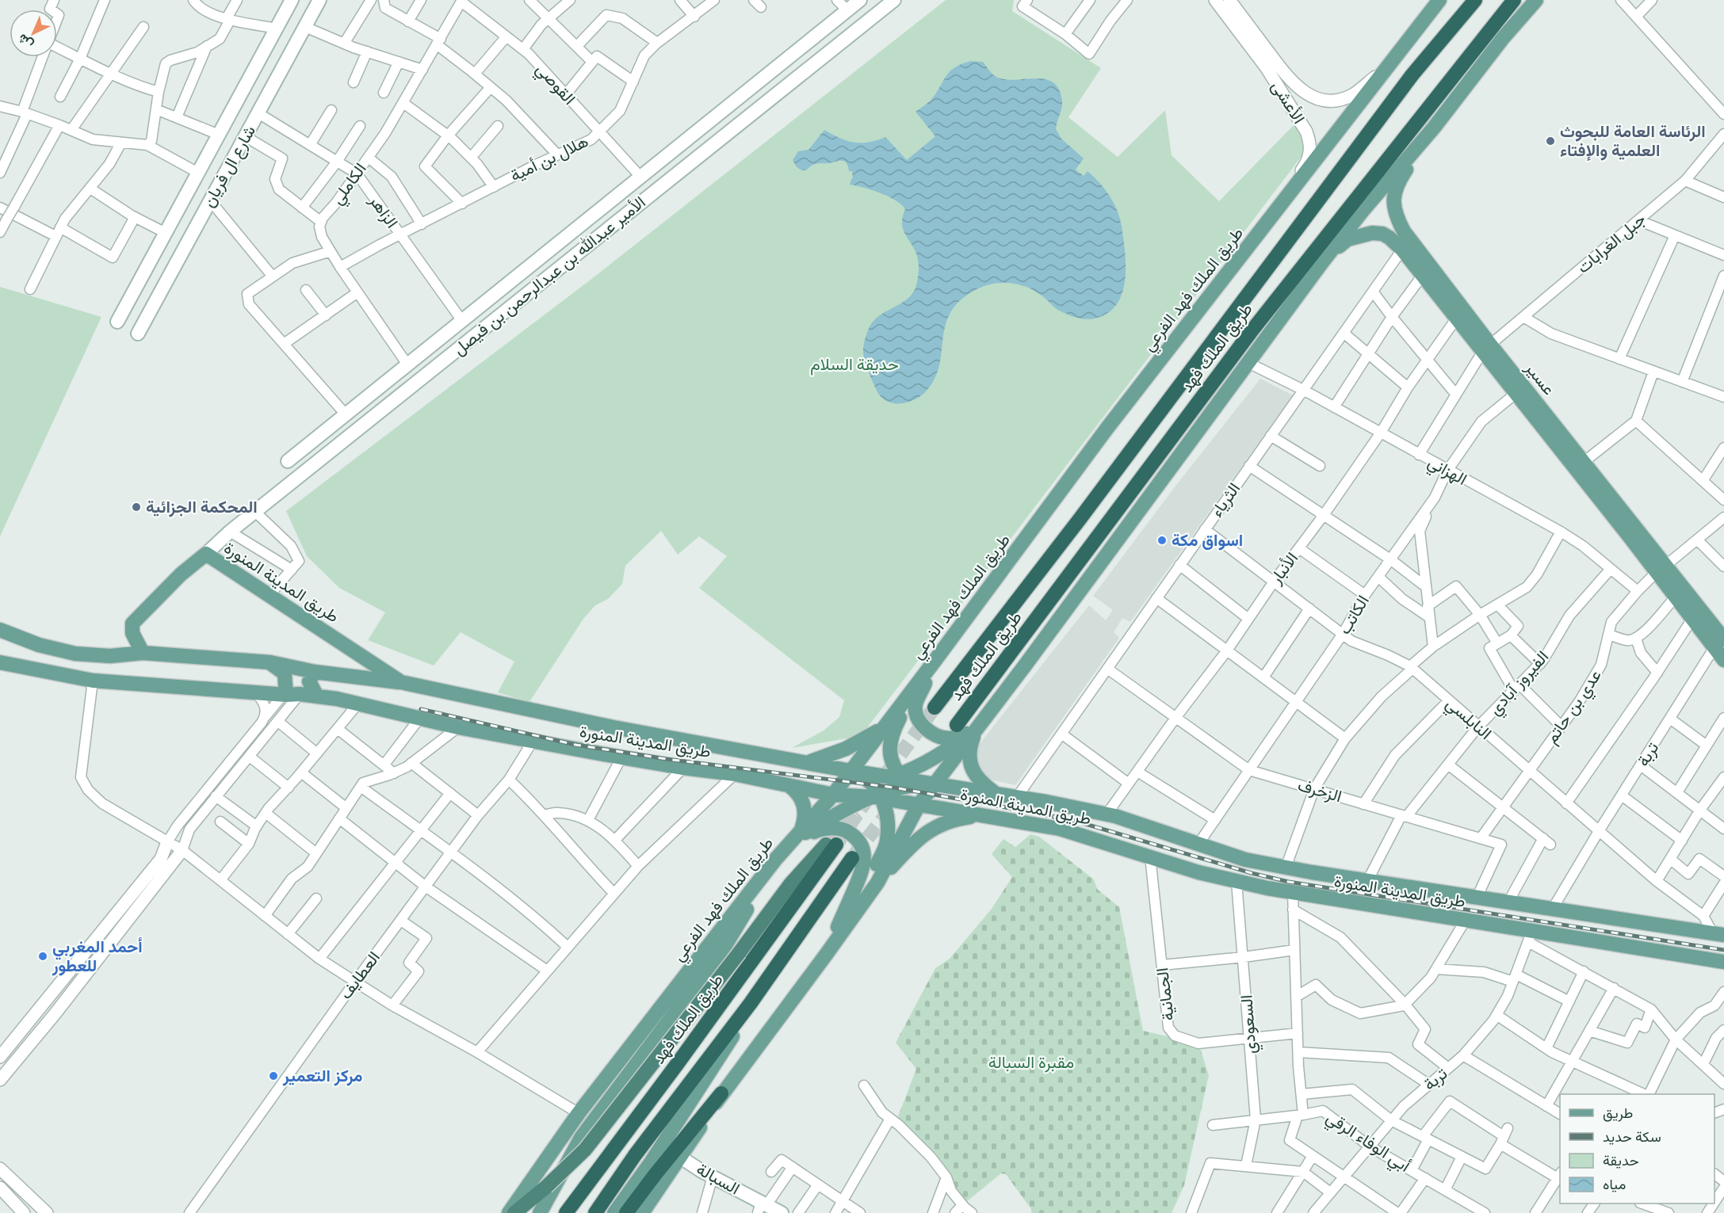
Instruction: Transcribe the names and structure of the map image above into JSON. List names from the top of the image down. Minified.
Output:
{"streets":{"highway":["طريق الملك فهد"],"main road":["شارع ال فريان","الأمير عبدالله بن عبدالرحمن بن فيصل","طريق الملك فهد الفرعي","عسير","طريق المدينة المنورة","السبالة"],"street":["القوصي","الأعشى","هلال بن أمية","الكاملي","الزاهر","جبل الغرابات","الهزاني","الثرياء","الأنبار","الكاتب","الفيروز آبادي","عدي بن حاتم","النابلسي","تربة","الزخرف","العطايف","الجمانية","السعودي","أبي الوفاء الرقي"]},"crossings":[["القوصي","هلال بن أمية"],["القوصي","الكاملي"],["القوصي","الأمير عبدالله بن عبدالرحمن بن فيصل"],["الأعشى","طريق الملك فهد الفرعي"],["هلال بن أمية","الكاملي"],["هلال بن أمية","الزاهر"],["شارع ال فريان","الزاهر"],["الكاملي","الزاهر"],["الكاملي","الأمير عبدالله بن عبدالرحمن بن فيصل"],["الزاهر","الأمير عبدالله بن عبدالرحمن بن فيصل"],["جبل الغرابات","عسير"],["جبل الغرابات","الهزاني"],["الأمير عبدالله بن عبدالرحمن بن فيصل","طريق المدينة المنورة"],["طريق الملك فهد الفرعي","طريق المدينة المنورة"],["عسير","الثرياء"],["عسير","الأنبار"],["عسير","الكاتب"],["عسير","عدي بن حاتم"],["عسير","تربة"],["الهزاني","الثرياء"],["الهزاني","الأنبار"],["الهزاني","الكاتب"],["الهزاني","الفيروز آبادي"],["الهزاني","عدي بن حاتم"],["الثرياء","طريق المدينة المنورة"],["الثرياء","النابلسي"],["الثرياء","الزخرف"],["الأنبار","طريق المدينة المنورة"],["الأنبار","النابلسي"],["الأنبار","الزخرف"],["طريق المدينة المنورة","الكاتب"],["طريق المدينة المنورة","الفيروز آبادي"],["طريق المدينة المنورة","النابلسي"],["طريق المدينة المنورة","تربة"],["طريق المدينة المنورة","الزخرف"],["طريق المدينة المنورة","العطايف"],["طريق المدينة المنورة","الجمانية"],["طريق المدينة المنورة","السعودي"],["الكاتب","النابلسي"],["الكاتب","الزخرف"],["الفيروز آبادي","النابلسي"],["الفيروز آبادي","الزخرف"],["عدي بن حاتم","النابلسي"],["عدي بن حاتم","الزخرف"],["النابلسي","تربة"],["تربة","أبي الوفاء الرقي"],["الجمانية","السعودي"],["السعودي","أبي الوفاء الرقي"]],"parks":["حديقة السلام","مقبرة السبالة"],"places":["الرئاسة العامة للبحوث العلمية والإفتاء","المحكمة الجزائية","اسواق مكة","أحمد المغربي للعطور","مركز التعمير"],"legend":["طريق","سكة حديد","حديقة","مياه"],"north":"bottom left"}
